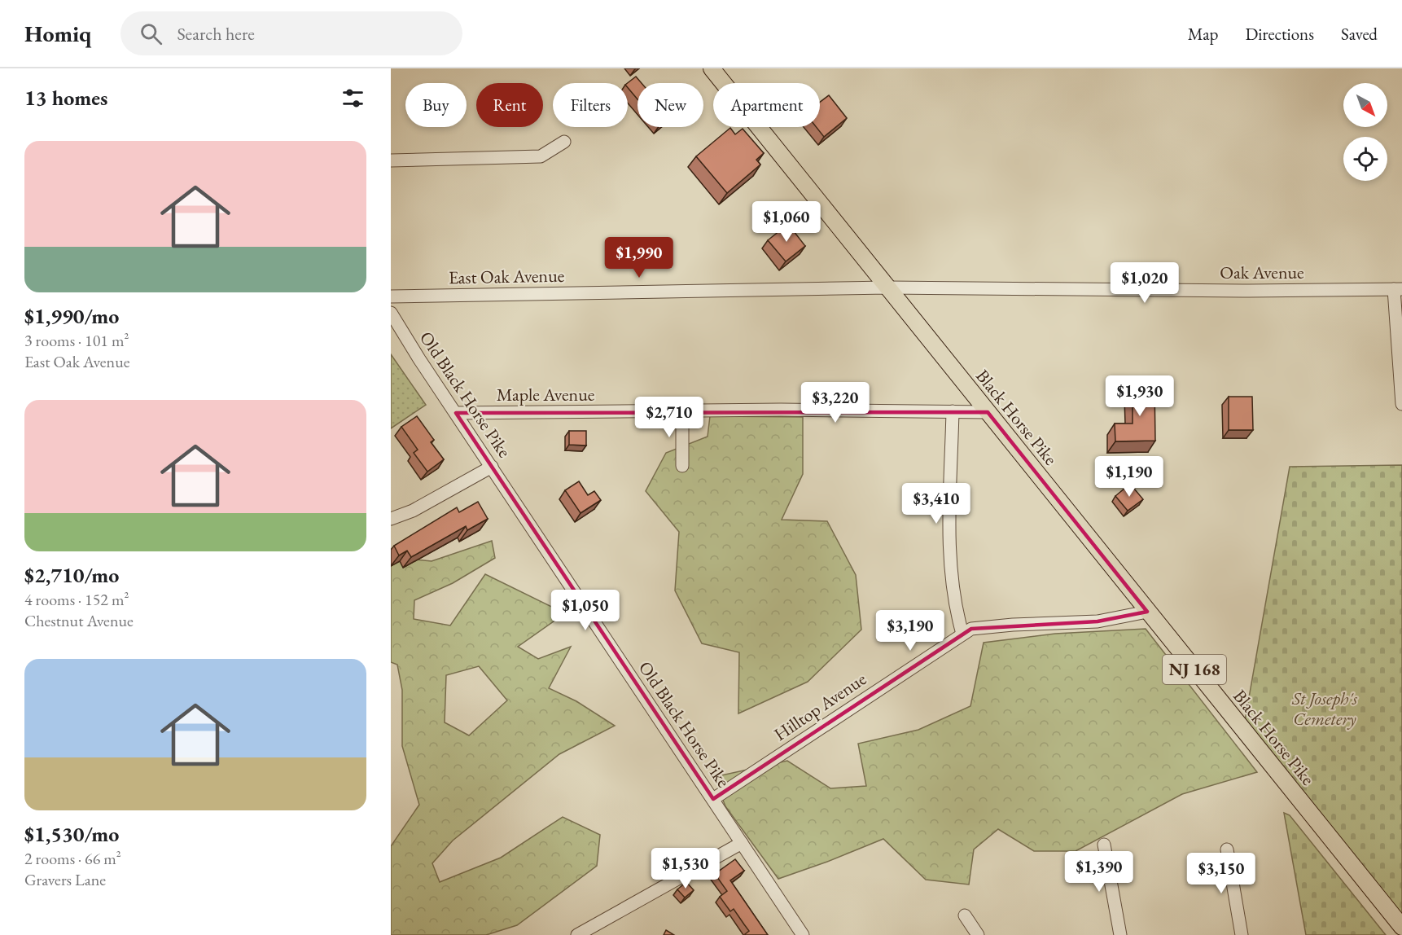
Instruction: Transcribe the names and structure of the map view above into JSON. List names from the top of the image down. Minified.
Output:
{"streets":{"main road":["Black Horse Pike","NJ 168"],"street":["Oak Avenue","East Oak Avenue","Old Black Horse Pike","Maple Avenue","Hilltop Avenue"]},"crossings":[["Oak Avenue","East Oak Avenue"],["Oak Avenue","Black Horse Pike"],["East Oak Avenue","Black Horse Pike"],["Old Black Horse Pike","Maple Avenue"],["Old Black Horse Pike","Hilltop Avenue"],["Maple Avenue","Black Horse Pike"],["Black Horse Pike","Hilltop Avenue"]],"parks":["St Joseph's Cemetery"],"north":"bottom right","page":{"header":"Homiq","search":"Search here","nav":["Map","Directions","Saved"],"heading":"13 homes","chip":["Buy","Rent","Filters","New","Apartment"],"list":[{"name":"$1,990/mo","note":"3 rooms · 101 m² · East Oak Avenue"},{"name":"$2,710/mo","note":"4 rooms · 152 m² · Chestnut Avenue"},{"name":"$1,530/mo","note":"2 rooms · 66 m² · Gravers Lane"}],"price":["$1,060","$1,990","$1,020","$1,930","$3,220","$2,710","$1,190","$3,410","$1,050","$3,190","$1,530","$1,390","$3,150"]}}
